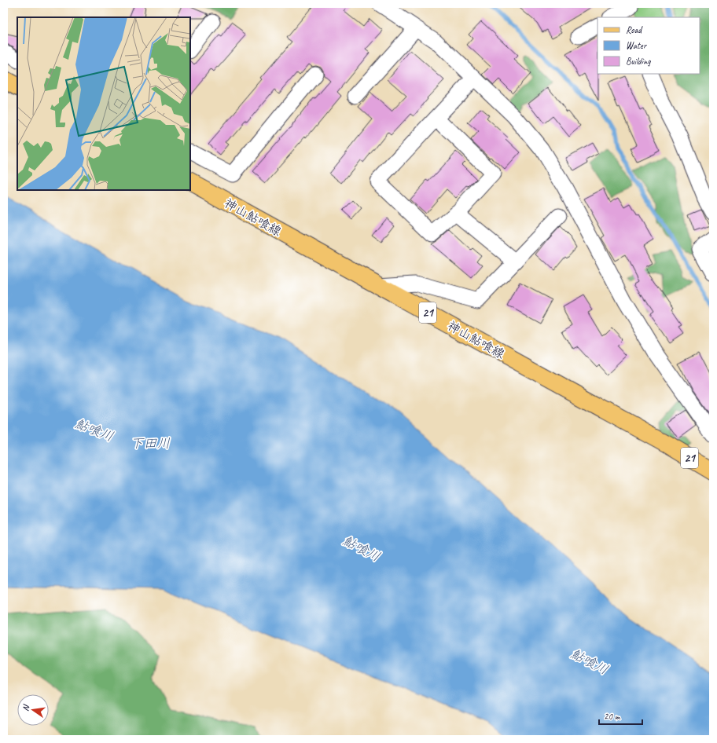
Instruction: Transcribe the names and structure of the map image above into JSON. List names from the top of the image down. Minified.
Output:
{"streets":{"main road":["神山鮎喰線","21"]},"water":["鮎喰川","下田川"],"legend":["Road","Water","Building"],"scale_bar":"20 m","north":"left"}
